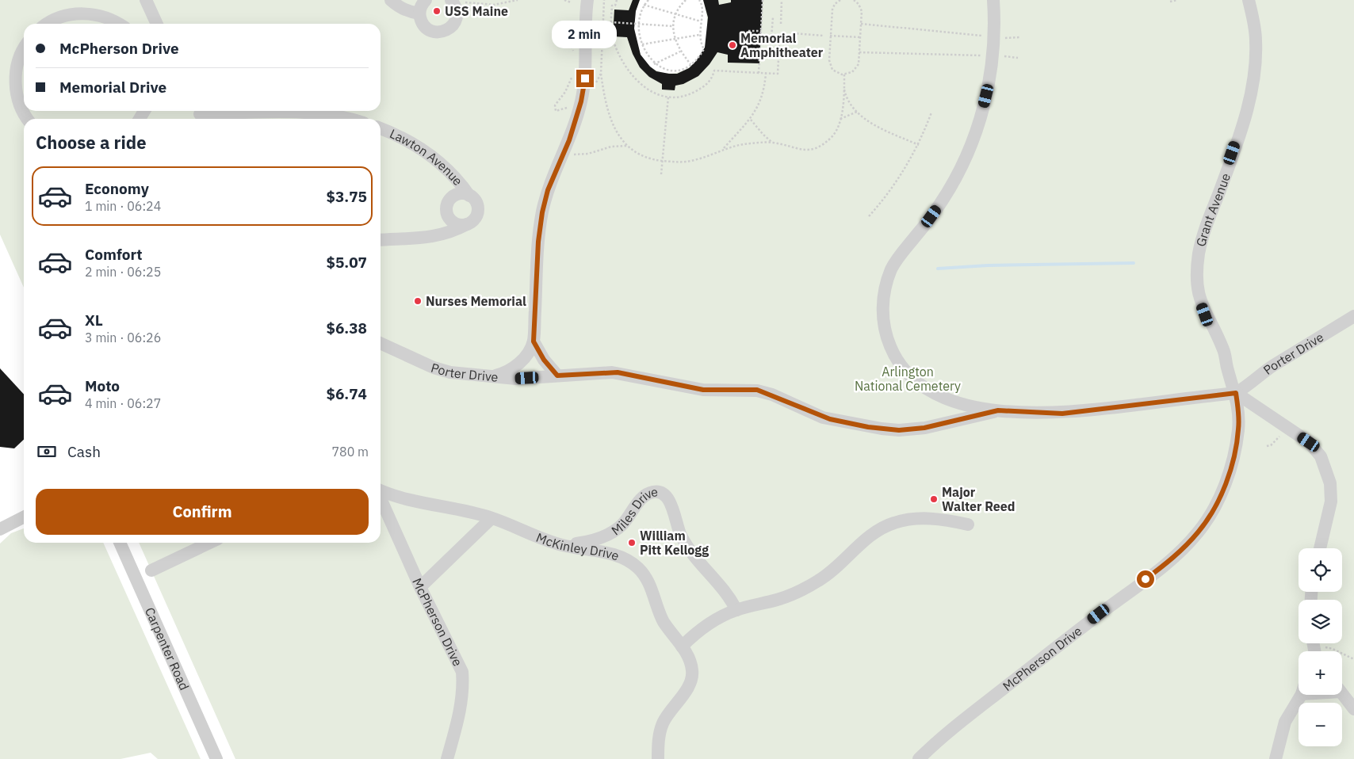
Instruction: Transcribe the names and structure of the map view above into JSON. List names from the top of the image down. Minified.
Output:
{"streets":{"street":["Lawton Avenue","Grant Avenue","Porter Drive","Miles Drive","McKinley Drive","McPherson Drive","Carpenter Road"]},"crossings":[["Grant Avenue","Porter Drive"],["Grant Avenue","McPherson Drive"],["Porter Drive","McPherson Drive"],["Miles Drive","McKinley Drive"]],"parks":["Arlington National Cemetery"],"places":["USS Maine","Memorial Amphitheater","Nurses Memorial","Major Walter Reed","William Pitt Kellogg"],"page":{"bubble":"2 min","banner":["McPherson Drive","Memorial Drive"],"heading":"Choose a ride","list":[{"name":"Economy","note":"1 min · 06:24","value":"$3.75"},{"name":"Comfort","note":"2 min · 06:25","value":"$5.07"},{"name":"XL","note":"3 min · 06:26","value":"$6.38"},{"name":"Moto","note":"4 min · 06:27","value":"$6.74"}],"pay":["Cash","780 m"],"buttons":"Confirm","map_buttons":["+","−"]}}
